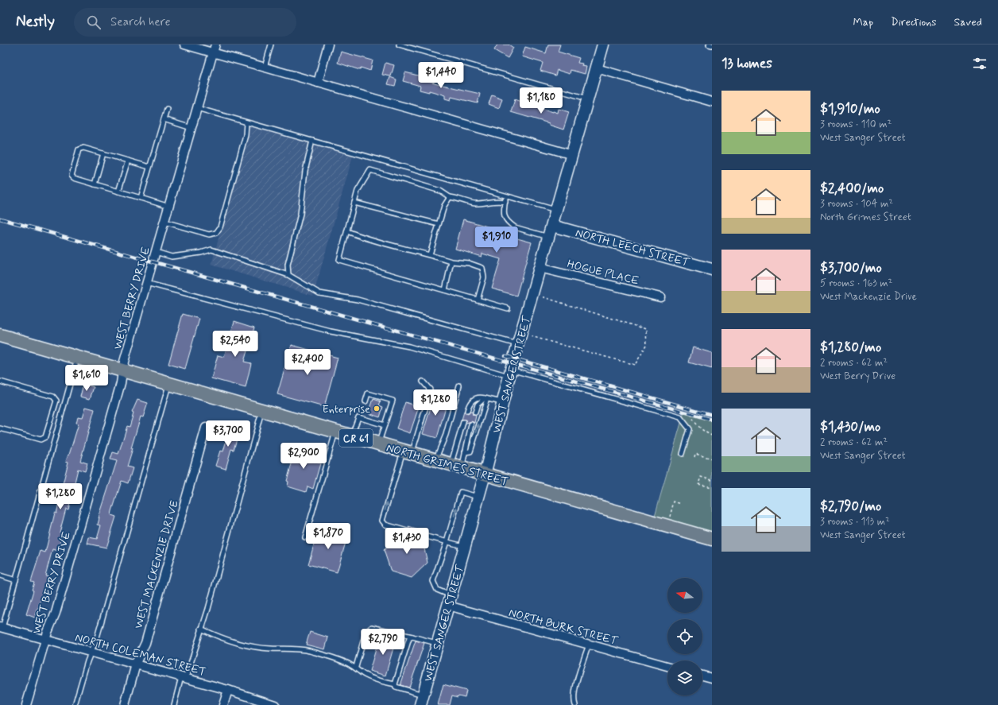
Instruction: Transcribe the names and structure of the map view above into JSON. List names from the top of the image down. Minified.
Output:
{"streets":{"main road":["NORTH LEECH STREET","WEST SANGER STREET","CR 61","NORTH GRIMES STREET"],"street":["HOGUE PLACE","WEST BERRY DRIVE","WEST MACKENZIE DRIVE","NORTH BURK STREET","NORTH COLEMAN STREET"]},"crossings":[["NORTH LEECH STREET","WEST SANGER STREET"],["HOGUE PLACE","WEST SANGER STREET"],["WEST BERRY DRIVE","NORTH GRIMES STREET"],["WEST BERRY DRIVE","NORTH COLEMAN STREET"],["WEST SANGER STREET","NORTH GRIMES STREET"],["WEST SANGER STREET","NORTH BURK STREET"],["WEST MACKENZIE DRIVE","NORTH COLEMAN STREET"]],"places":["Enterprise"],"north":"left","page":{"header":"Nestly","search":"Search here","nav":["Map","Directions","Saved"],"heading":"13 homes","price":["$1,440","$1,180","$1,910","$2,540","$2,400","$1,610","$1,280","$3,700","$2,900","$1,280","$1,870","$1,430","$2,790"],"list":[{"name":"$1,910/mo","note":"3 rooms · 110 m² · West Sanger Street"},{"name":"$2,400/mo","note":"3 rooms · 104 m² · North Grimes Street"},{"name":"$3,700/mo","note":"5 rooms · 163 m² · West Mackenzie Drive"},{"name":"$1,280/mo","note":"2 rooms · 62 m² · West Berry Drive"},{"name":"$1,430/mo","note":"2 rooms · 62 m² · West Sanger Street"},{"name":"$2,790/mo","note":"3 rooms · 113 m² · West Sanger Street"}]}}
